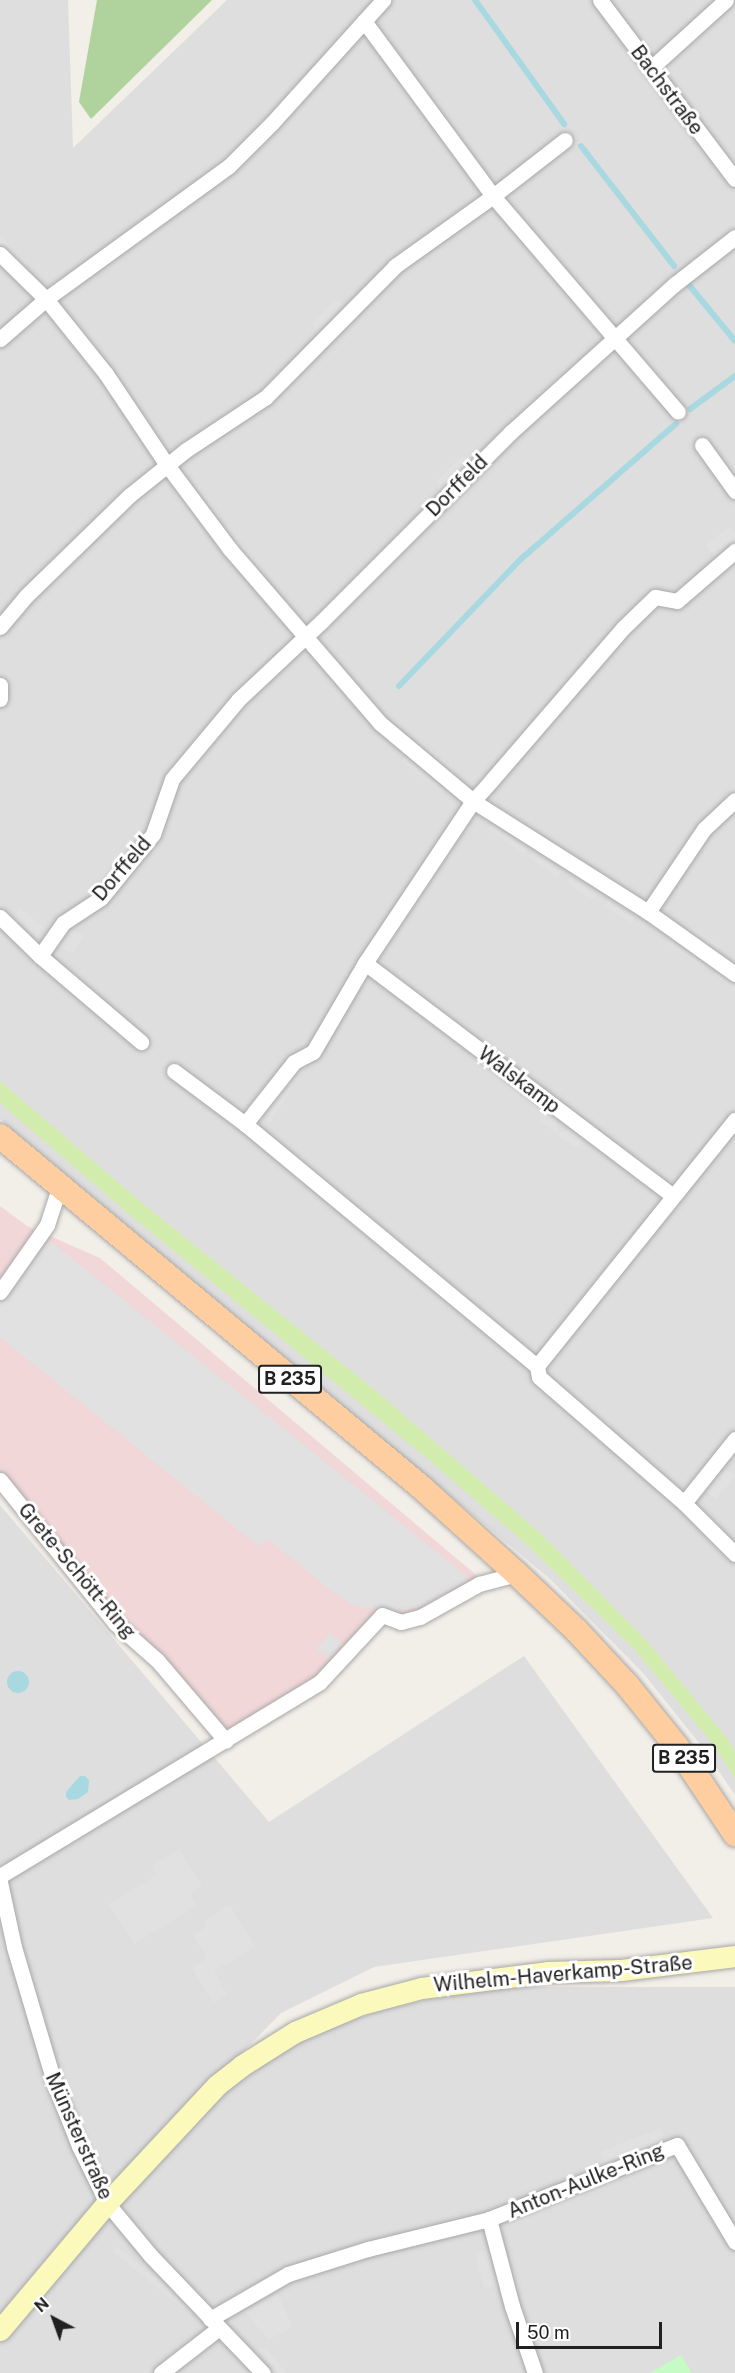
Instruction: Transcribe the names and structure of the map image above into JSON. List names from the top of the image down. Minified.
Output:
{"streets":{"main road":["B 235"],"street":["Bachstraße","Dorffeld","Walskamp","Grete-Schött-Ring","Wilhelm-Haverkamp-Straße","Münsterstraße","Anton-Aulke-Ring"]},"crossings":[["Wilhelm-Haverkamp-Straße","Münsterstraße"],["Münsterstraße","Anton-Aulke-Ring"]],"scale_bar":"50 m","north":"top left"}
